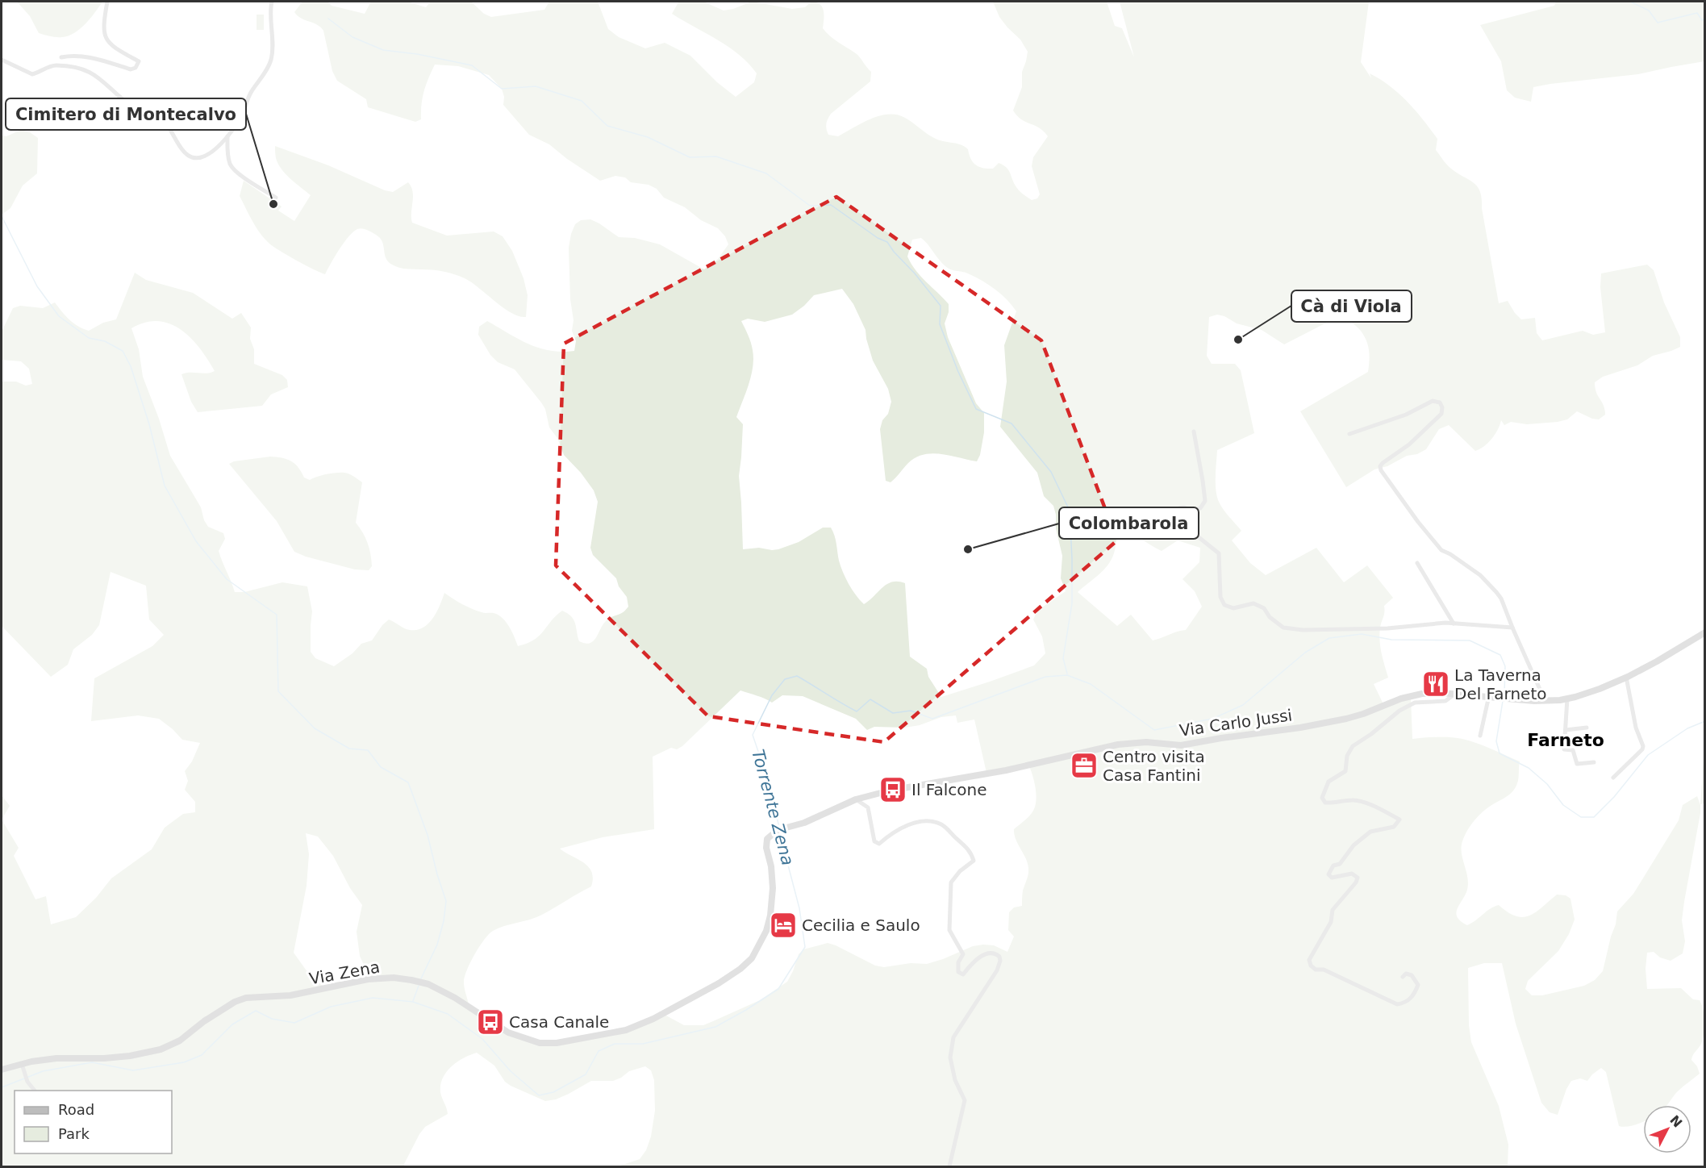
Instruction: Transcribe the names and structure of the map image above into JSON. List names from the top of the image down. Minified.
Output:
{"streets":{"street":["Via Carlo Jussi","Via Zena"]},"crossings":[["Via Carlo Jussi","Via Zena"]],"districts":["Farneto"],"water":["Torrente Zena"],"places":{"other":["Cimitero di Montecalvo","Cà di Viola","Colombarola"],"restaurant":["La Taverna Del Farneto"],"office":["Centro visita Casa Fantini"],"bus stop":["Il Falcone","Casa Canale"],"hotel":["Cecilia e Saulo"]},"legend":["Road","Park"],"north":"top right"}
